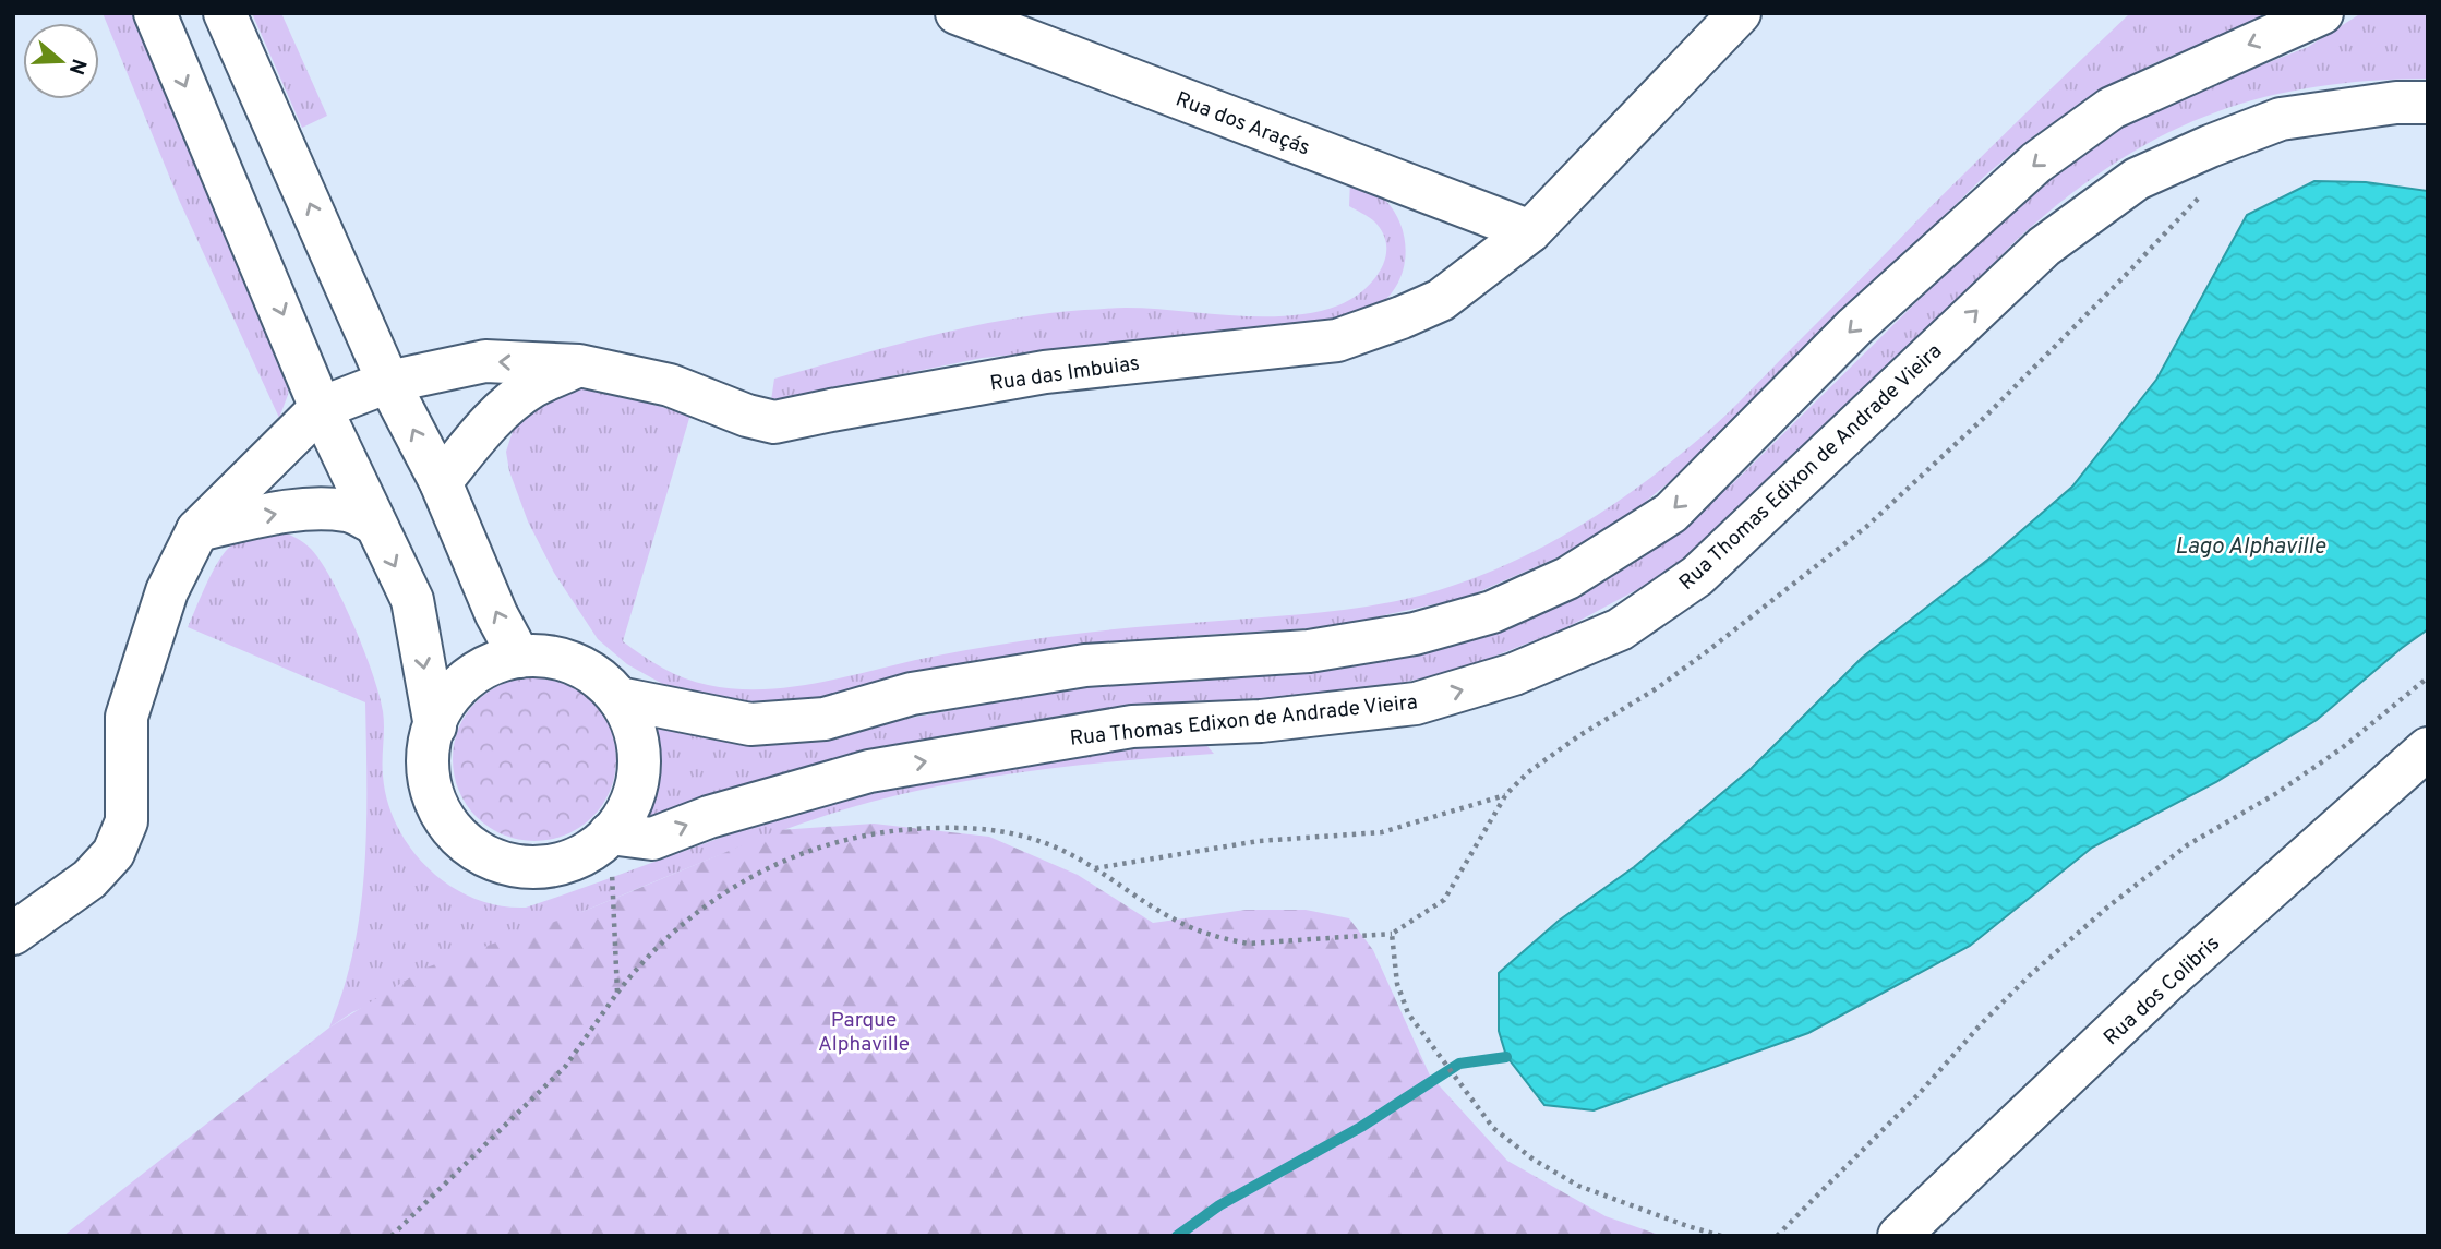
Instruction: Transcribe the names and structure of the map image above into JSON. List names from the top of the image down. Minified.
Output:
{"streets":{"street":["Rua dos Araçás","Rua das Imbuias","Rua Thomas Edixon de Andrade Vieira","Rua dos Colibris"]},"crossings":[["Rua dos Araçás","Rua das Imbuias"]],"water":["Lago Alphaville"],"parks":["Parque Alphaville"],"north":"right"}
